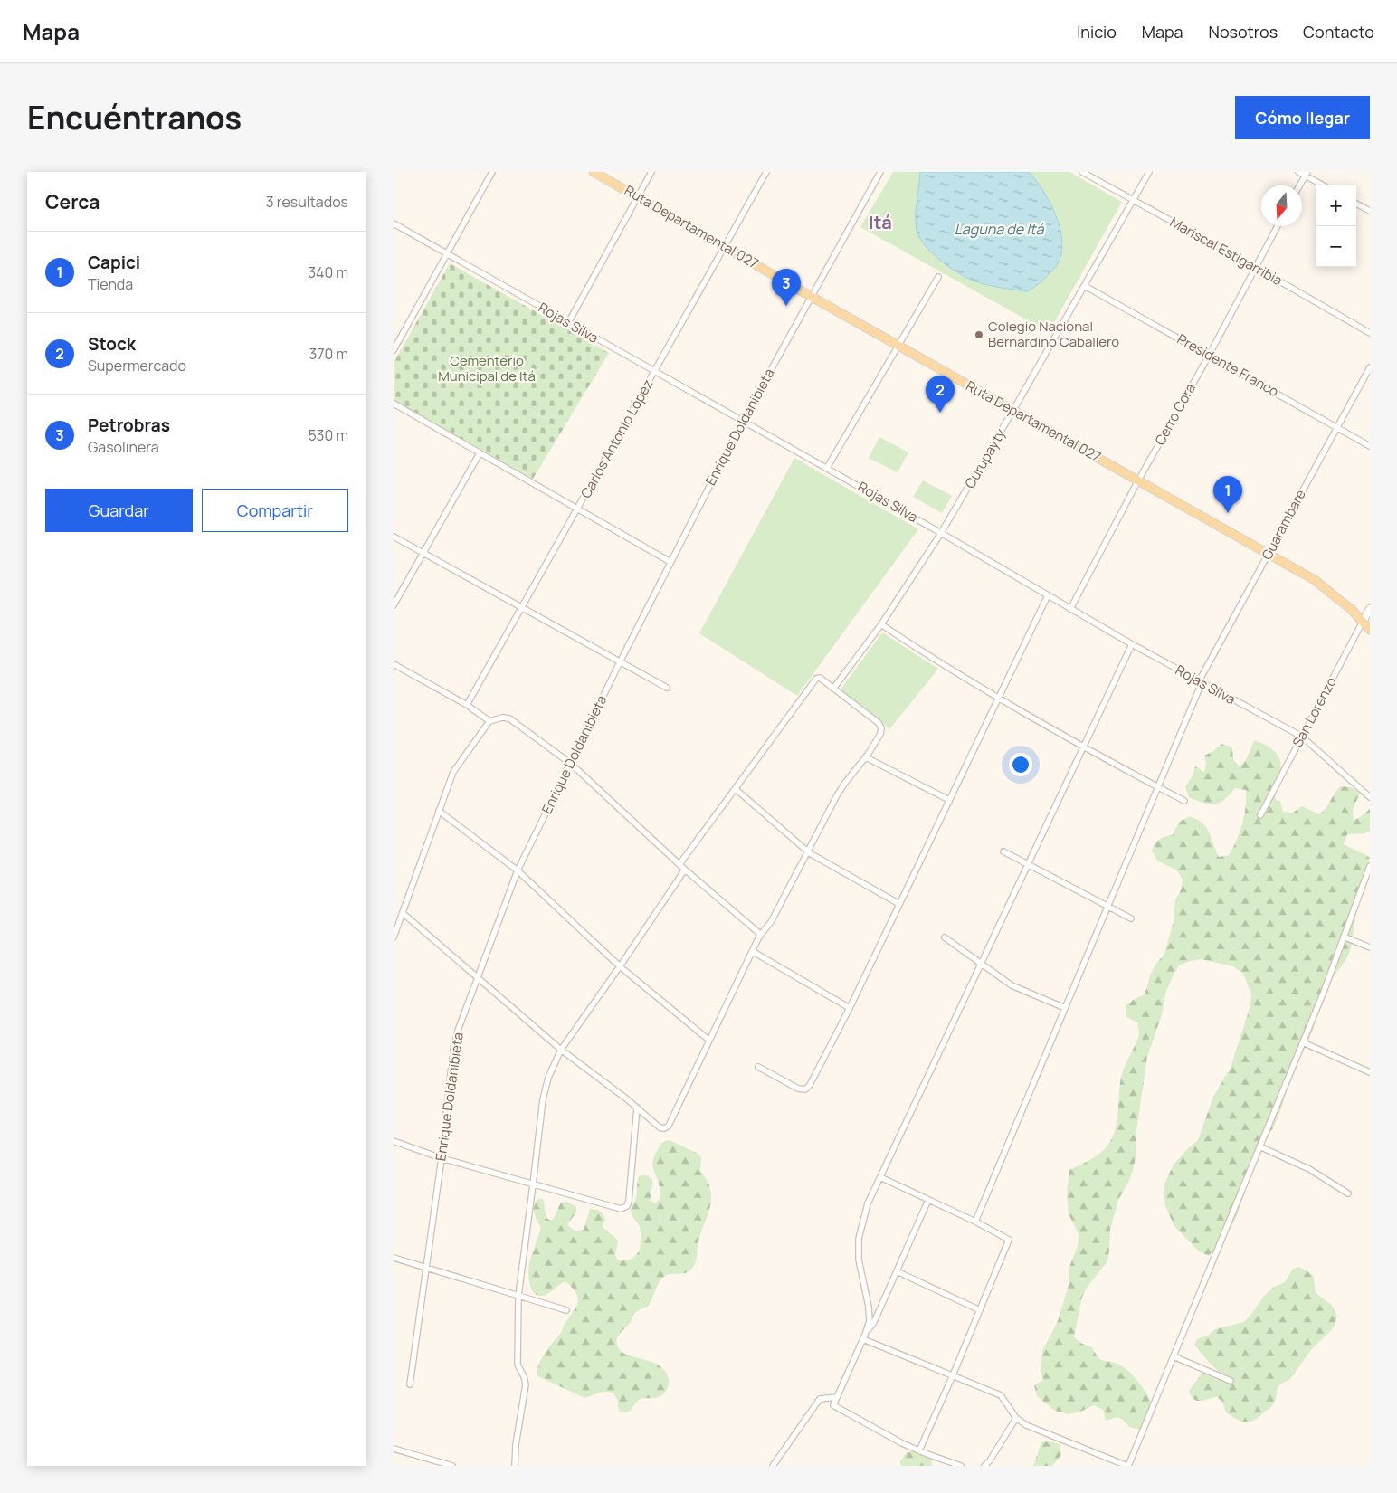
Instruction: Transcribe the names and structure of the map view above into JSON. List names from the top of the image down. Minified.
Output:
{"streets":{"main road":["Ruta Departamental 027"],"street":["Mariscal Estigarribia","Rojas Silva","Presidente Franco","Cerro Cora","Enrique Doldanibieta","Carlos Antonio López","Curupayty","Guarambare","San Lorenzo"]},"crossings":[["Ruta Departamental 027","Cerro Cora"],["Ruta Departamental 027","Enrique Doldanibieta"],["Ruta Departamental 027","Carlos Antonio López"],["Ruta Departamental 027","Curupayty"],["Ruta Departamental 027","Guarambare"],["Ruta Departamental 027","San Lorenzo"],["Mariscal Estigarribia","Cerro Cora"],["Mariscal Estigarribia","Curupayty"],["Rojas Silva","Cerro Cora"],["Rojas Silva","Enrique Doldanibieta"],["Rojas Silva","Carlos Antonio López"],["Rojas Silva","Curupayty"],["Rojas Silva","Guarambare"],["Rojas Silva","San Lorenzo"],["Presidente Franco","Cerro Cora"],["Presidente Franco","Curupayty"],["Presidente Franco","Guarambare"]],"districts":["Itá"],"water":["Laguna de Itá"],"parks":["Cementerio Municipal de Itá"],"places":["Colegio Nacional Bernardino Caballero"],"north":"bottom","page":{"header":"Mapa","nav":["Inicio","Mapa","Nosotros","Contacto"],"title":"Encuéntranos","buttons":["Cómo llegar",["Guardar","Compartir"]],"heading":["Cerca","3 resultados"],"map_buttons":["+","−"],"list":[{"mark":"1","name":"Capici","note":"Tienda","value":"340 m"},{"mark":"2","name":"Stock","note":"Supermercado","value":"370 m"},{"mark":"3","name":"Petrobras","note":"Gasolinera","value":"530 m"}],"pins":["3","2","1"]}}
